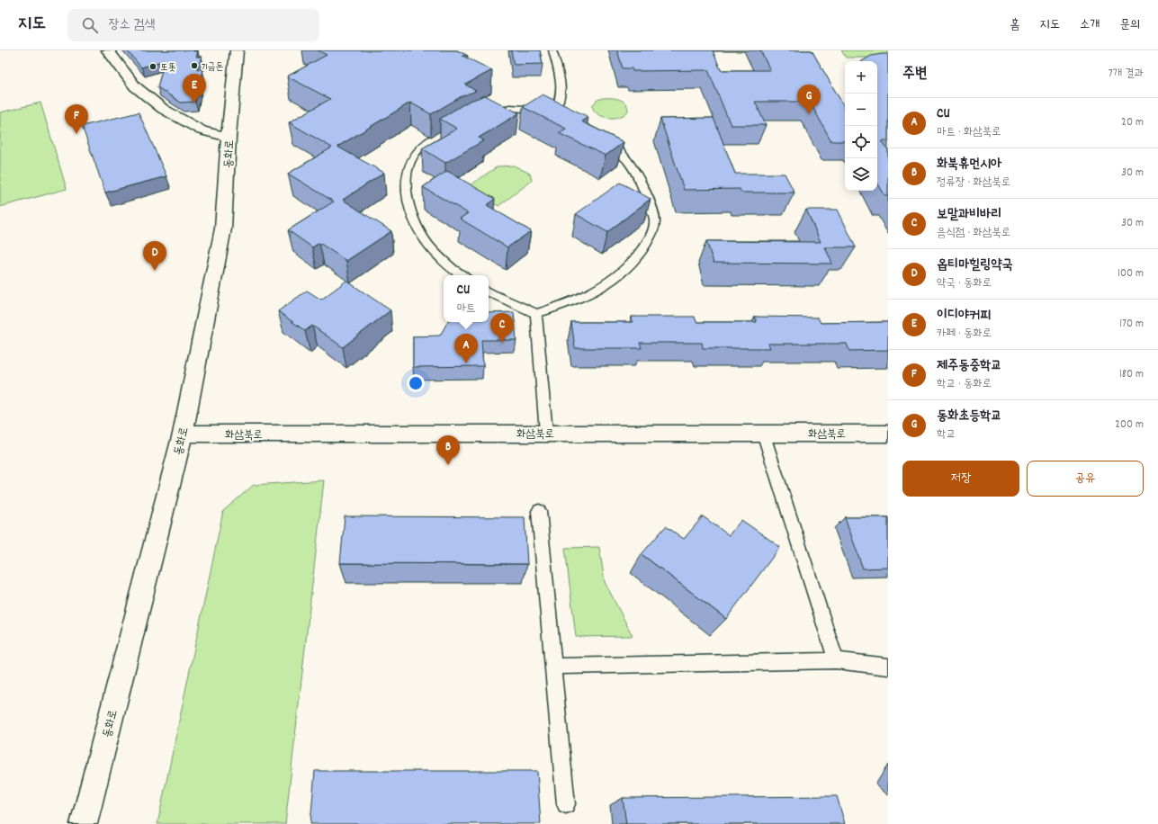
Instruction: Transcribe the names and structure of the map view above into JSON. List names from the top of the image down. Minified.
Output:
{"streets":{"street":["동화로","화삼북로"]},"crossings":[["동화로","화삼북로"]],"places":["71금돈","또똣"],"page":{"header":"지도","search":"장소 검색","nav":["홈","지도","소개","문의"],"heading":["주변","7개 결과"],"map_buttons":["+","−"],"pins":["E","G","F","D","C","A","B"],"list":[{"mark":"A","name":"CU","note":"마트 · 화삼북로","value":"20 m"},{"mark":"B","name":"화북휴먼시아","note":"정류장 · 화삼북로","value":"30 m"},{"mark":"C","name":"보말과비바리","note":"음식점 · 화삼북로","value":"30 m"},{"mark":"D","name":"옵티마힐링약국","note":"약국 · 동화로","value":"100 m"},{"mark":"E","name":"이디야커피","note":"카페 · 동화로","value":"170 m"},{"mark":"F","name":"제주동중학교","note":"학교 · 동화로","value":"180 m"},{"mark":"G","name":"동화초등학교","note":"학교","value":"200 m"}],"popup":["CU","마트"],"buttons":["저장","공유"]}}
